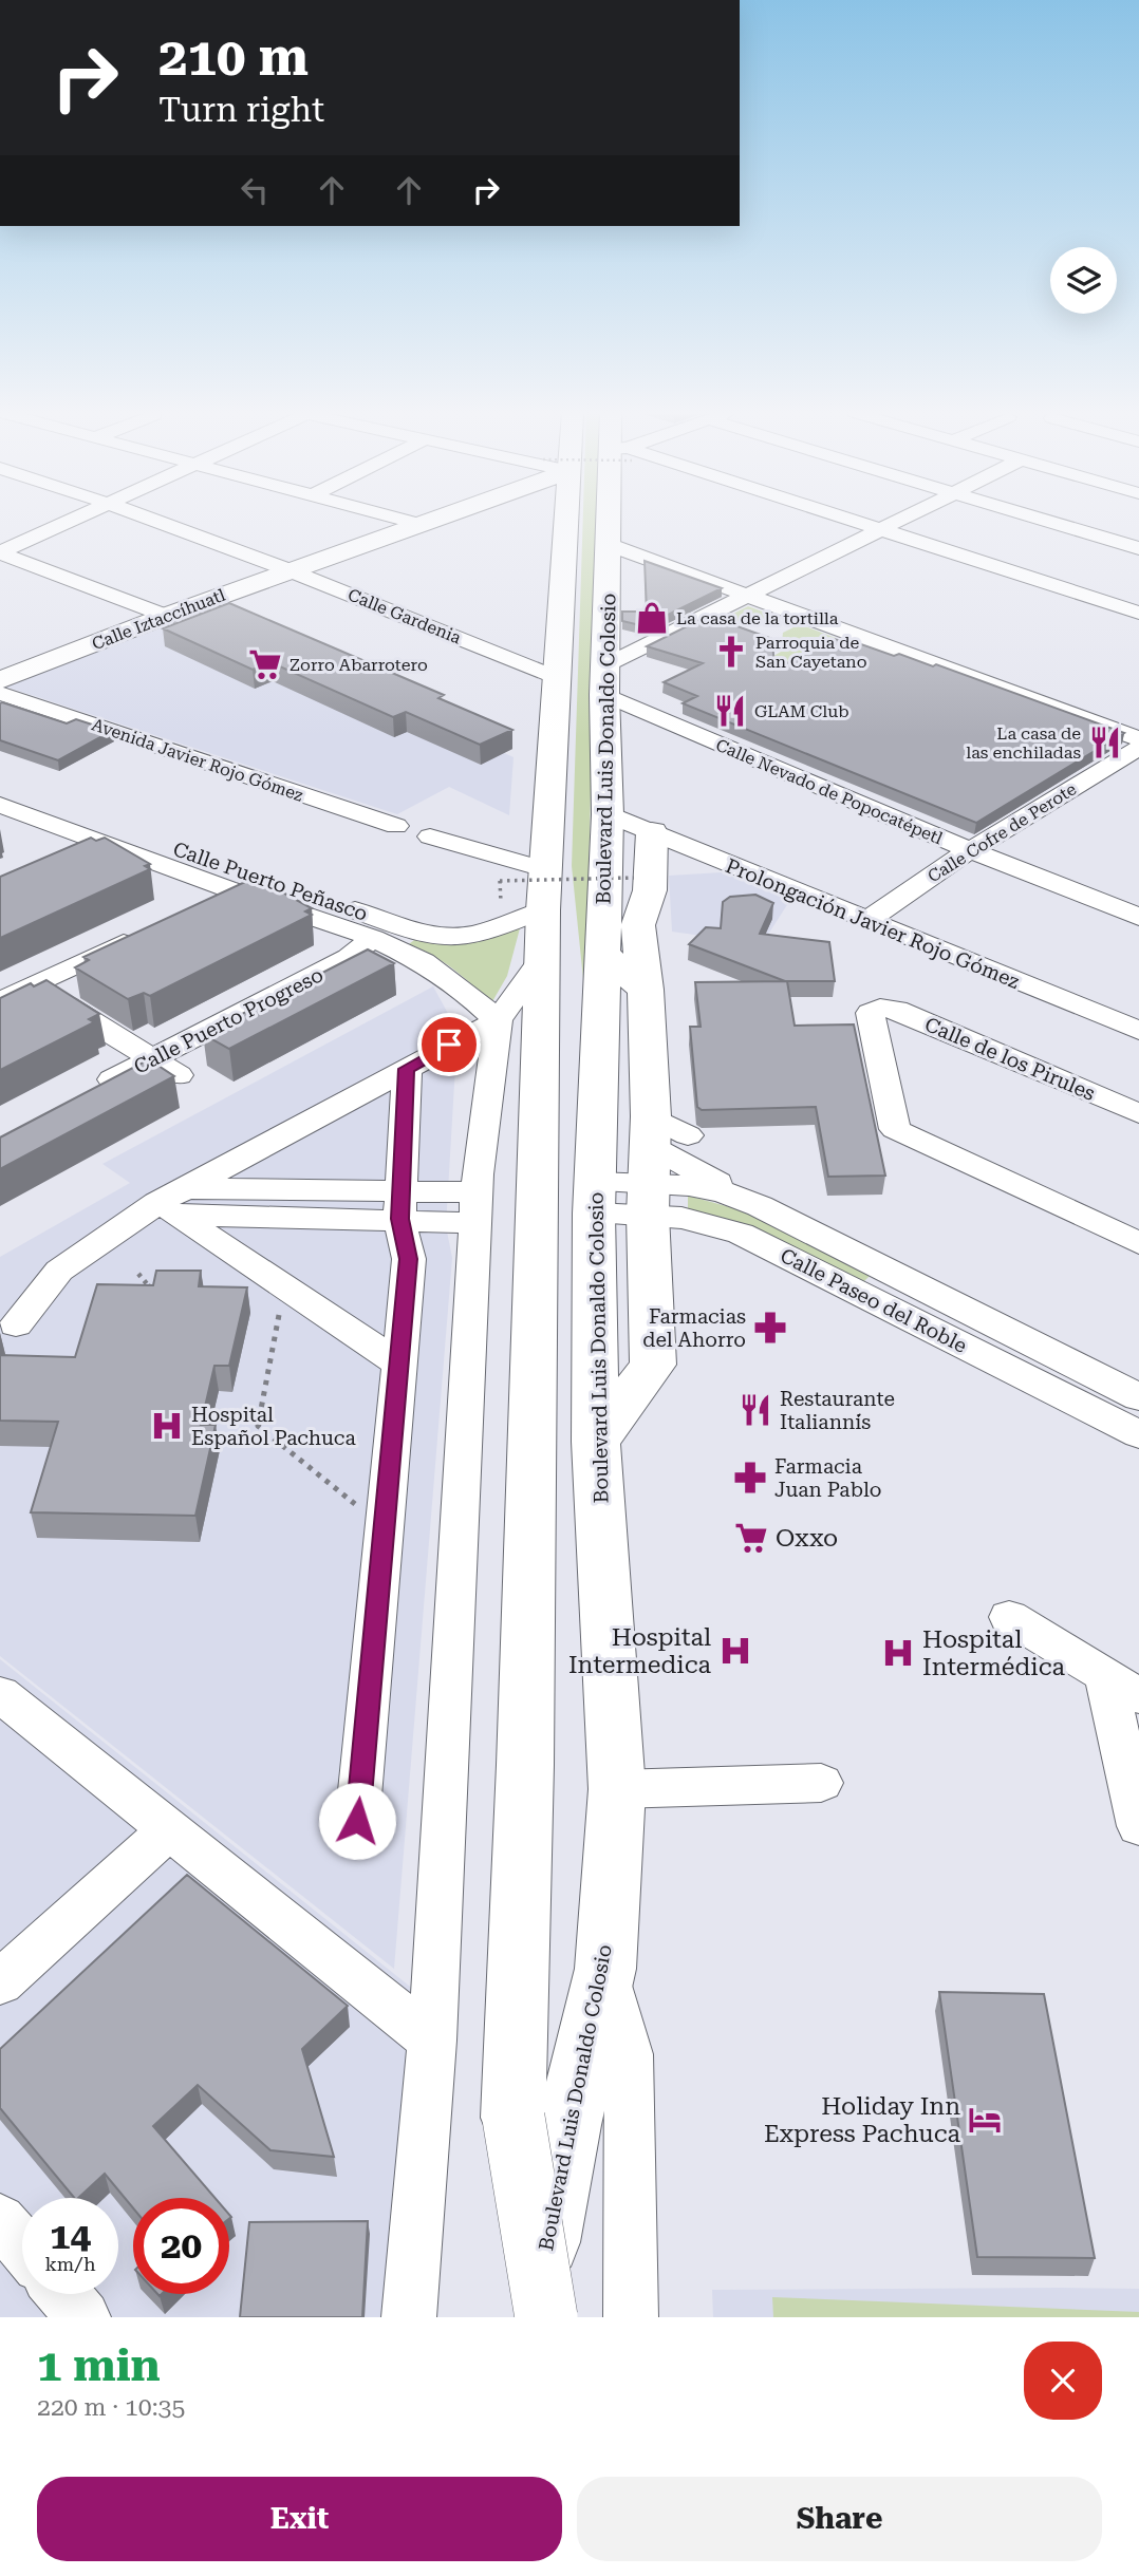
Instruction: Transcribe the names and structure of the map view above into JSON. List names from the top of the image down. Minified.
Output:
{"streets":{"main road":["Calle Iztaccíhuatl","Boulevard Luis Donaldo Colosio"],"street":["Calle Gardenia","Avenida Javier Rojo Gómez","Calle Nevado de Popocatépetl","Calle Cofre de Perote","Calle Puerto Peñasco","Prolongación Javier Rojo Gómez","Calle Puerto Progreso","Calle de los Pirules","Calle Paseo del Roble"]},"crossings":[["Calle Gardenia","Calle Iztaccíhuatl"],["Calle Gardenia","Boulevard Luis Donaldo Colosio"],["Boulevard Luis Donaldo Colosio","Calle Nevado de Popocatépetl"],["Boulevard Luis Donaldo Colosio","Calle Puerto Peñasco"],["Boulevard Luis Donaldo Colosio","Prolongación Javier Rojo Gómez"],["Boulevard Luis Donaldo Colosio","Calle Paseo del Roble"],["Calle Nevado de Popocatépetl","Calle Cofre de Perote"],["Calle Cofre de Perote","Prolongación Javier Rojo Gómez"],["Calle Puerto Peñasco","Calle Puerto Progreso"]],"places":{"shop":["La casa de la tortilla"],"church":["Parroquia de San Cayetano"],"supermarket":["Zorro Abarrotero","Oxxo"],"restaurant":["GLAM Club","La casa de las enchiladas","Restaurante Italianni´s"],"pharmacy":["Farmacias del Ahorro","Farmacia Juan Pablo"],"hospital":["Hospital Español Pachuca","Hospital Intermedica","Hospital Intermédica"],"hotel":["Holiday Inn Express Pachuca"]},"page":{"turn":["210 m","Turn right"],"speed":"14 km/h","limit":"20","heading":["1 min","220 m · 10:35"],"buttons":["Exit","Share"]}}
